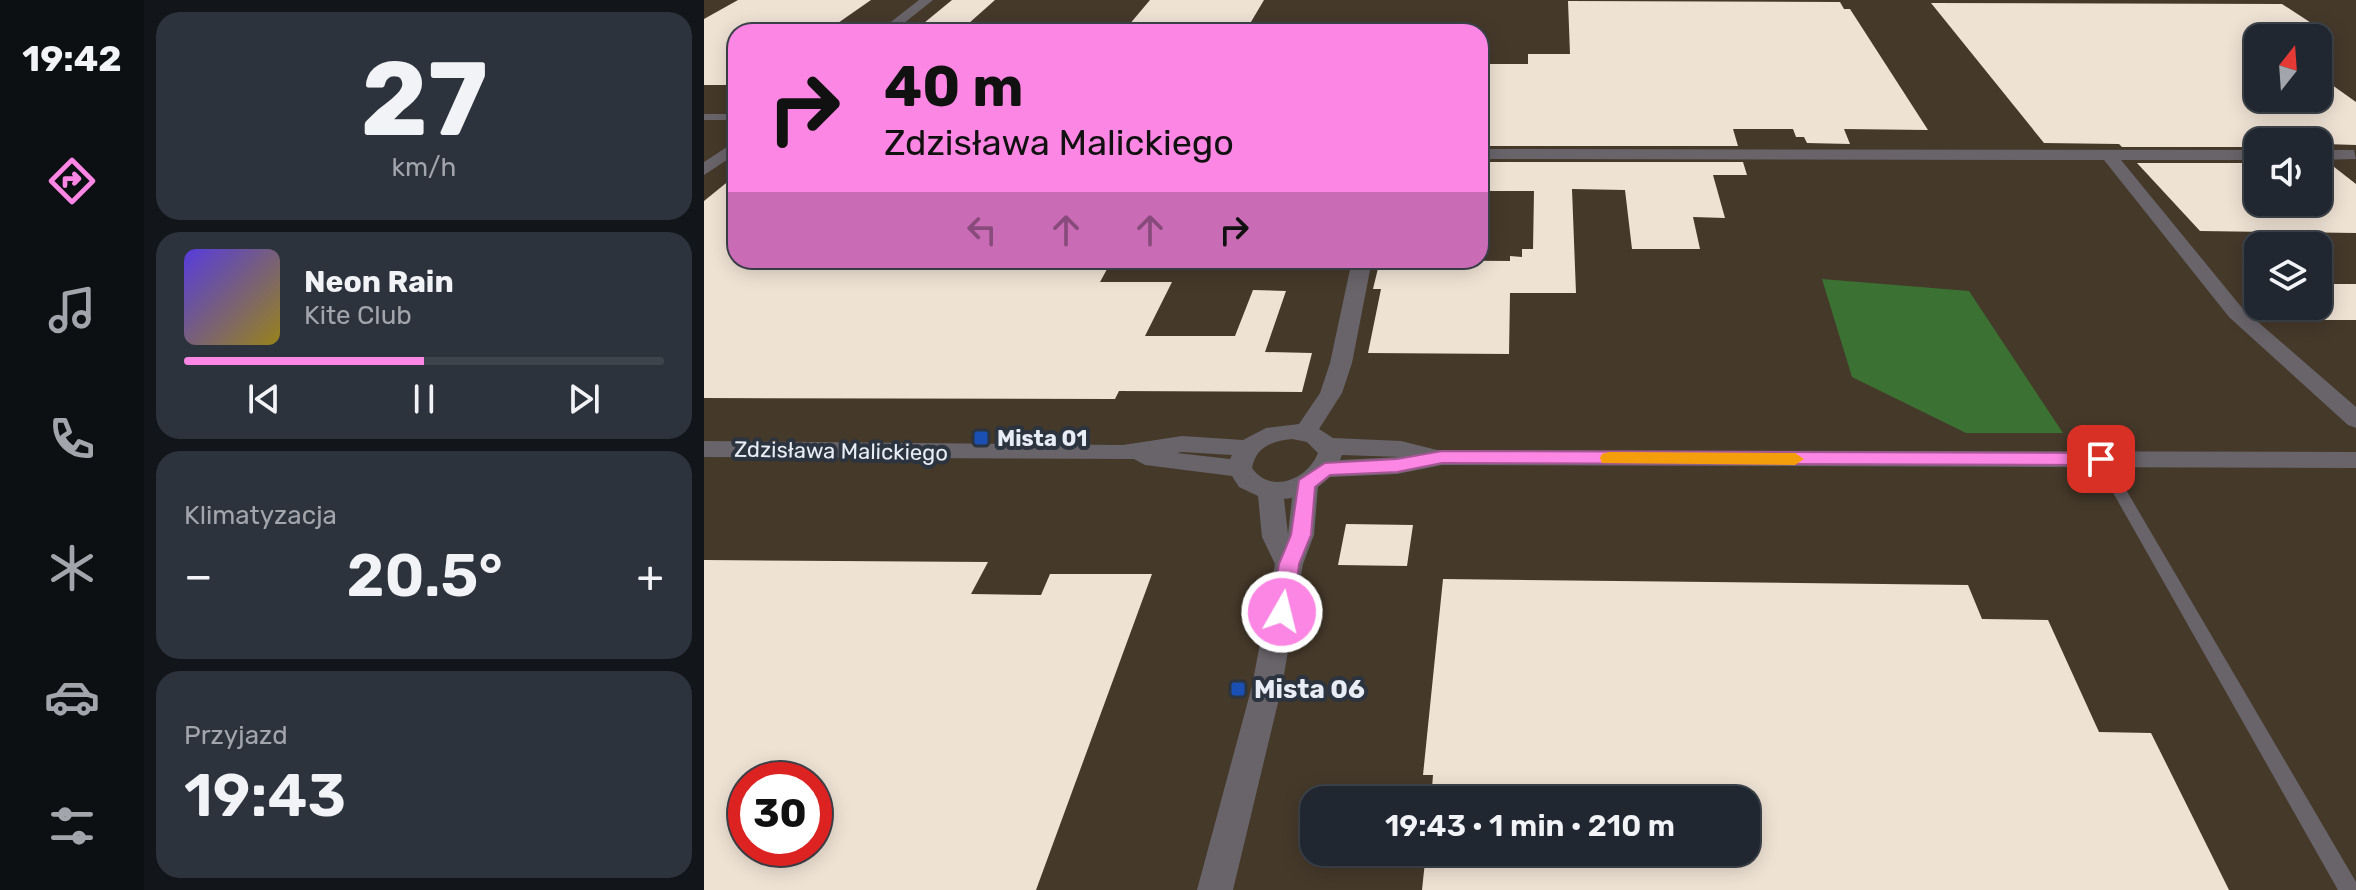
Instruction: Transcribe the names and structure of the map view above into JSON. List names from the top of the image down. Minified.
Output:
{"streets":{"street":["Zdzisława Malickiego"]},"places":{"transit":["Mista 01","Mista 06"]},"north":"top","page":{"tabs":"19:42","tile":[["27","km/h"],"Klimatyzacja",["Przyjazd","19:43"]],"turn":["40 m","Zdzisława Malickiego"],"song":["Neon Rain","Kite Club"],"heat":["−","20.5°","+"],"limit":"30","trip":"19:43 · 1 min · 210 m"}}
